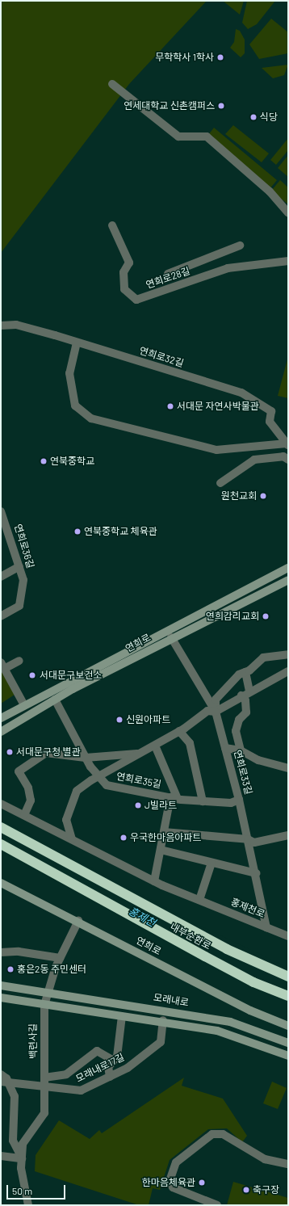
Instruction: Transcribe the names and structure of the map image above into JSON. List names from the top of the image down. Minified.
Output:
{"streets":{"highway":["내부순환로"],"main road":["연희로","모래내로"],"street":["연희로28길","연희로32길","연희로36길","연희로33길","연희로35길","홍제천로","백련사길","모래내로17길"]},"crossings":[["연희로","연희로33길"],["연희로","연희로35길"],["연희로33길","연희로35길"],["연희로33길","홍제천로"],["백련사길","모래내로17길"]],"water":["홍제천"],"places":["무학학사 1학사","연세대학교 신촌캠퍼스","식당","서대문 자연사박물관","연북중학교","원천교회","연북중학교 체육관","연희감리교회","서대문구보건소","신원아파트","서대문구청 별관","J빌라트","우국한마음아파트","홍은2동 주민센터","한마음체육관","축구장"],"scale_bar":"50 m"}
